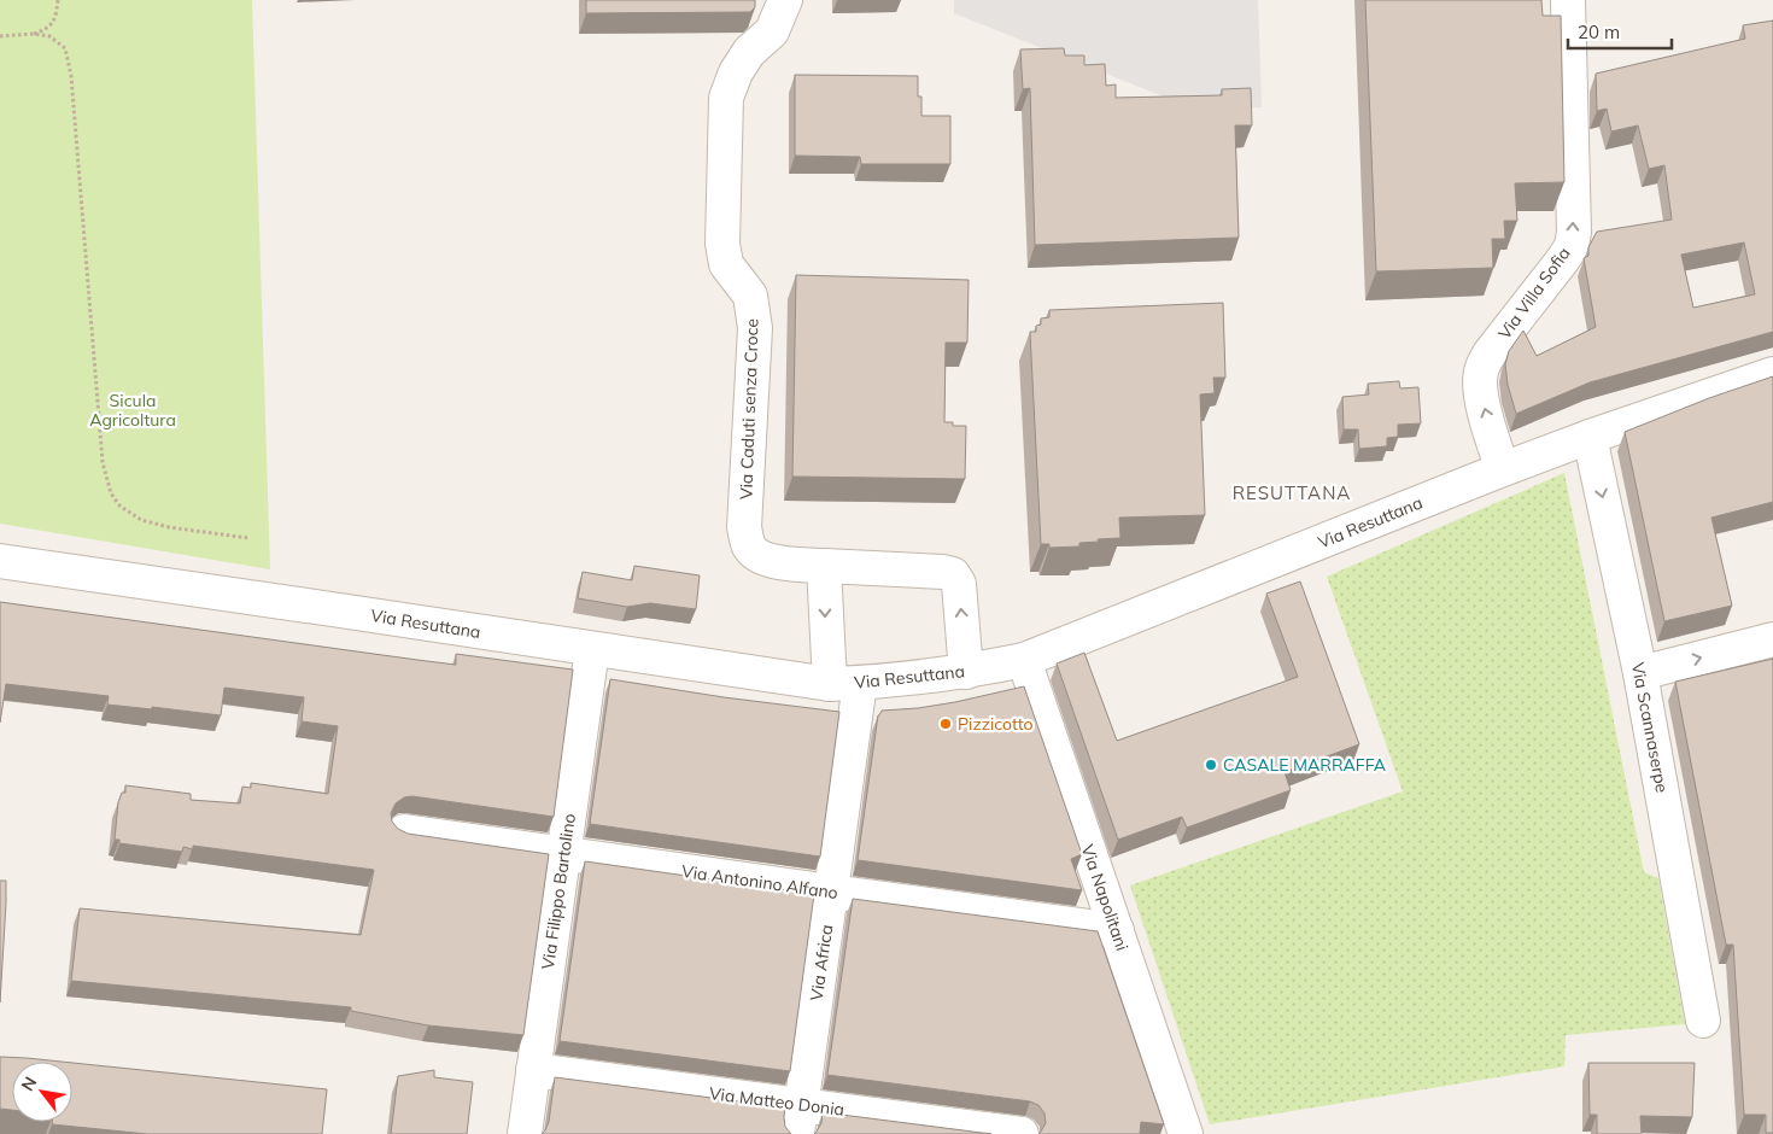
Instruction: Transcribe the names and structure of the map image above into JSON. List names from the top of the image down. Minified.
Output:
{"streets":{"street":["Via Villa Sofia","Via Caduti senza Croce","Via Resuttana","Via Scannaserpe","Via Antonino Alfano","Via Filippo Bartolino","Via Napolitani","Via Africa","Via Matteo Donia"]},"crossings":[["Via Villa Sofia","Via Resuttana"],["Via Caduti senza Croce","Via Africa"],["Via Resuttana","Via Scannaserpe"],["Via Resuttana","Via Filippo Bartolino"],["Via Resuttana","Via Napolitani"],["Via Resuttana","Via Africa"],["Via Antonino Alfano","Via Filippo Bartolino"],["Via Antonino Alfano","Via Napolitani"],["Via Antonino Alfano","Via Africa"],["Via Filippo Bartolino","Via Matteo Donia"],["Via Africa","Via Matteo Donia"]],"one_way":["Via Villa Sofia","Via Scannaserpe"],"districts":["RESUTTANA"],"parks":["Sicula Agricoltura"],"places":["Pizzicotto","CASALE MARRAFFA"],"scale_bar":"20 m","north":"top left"}
